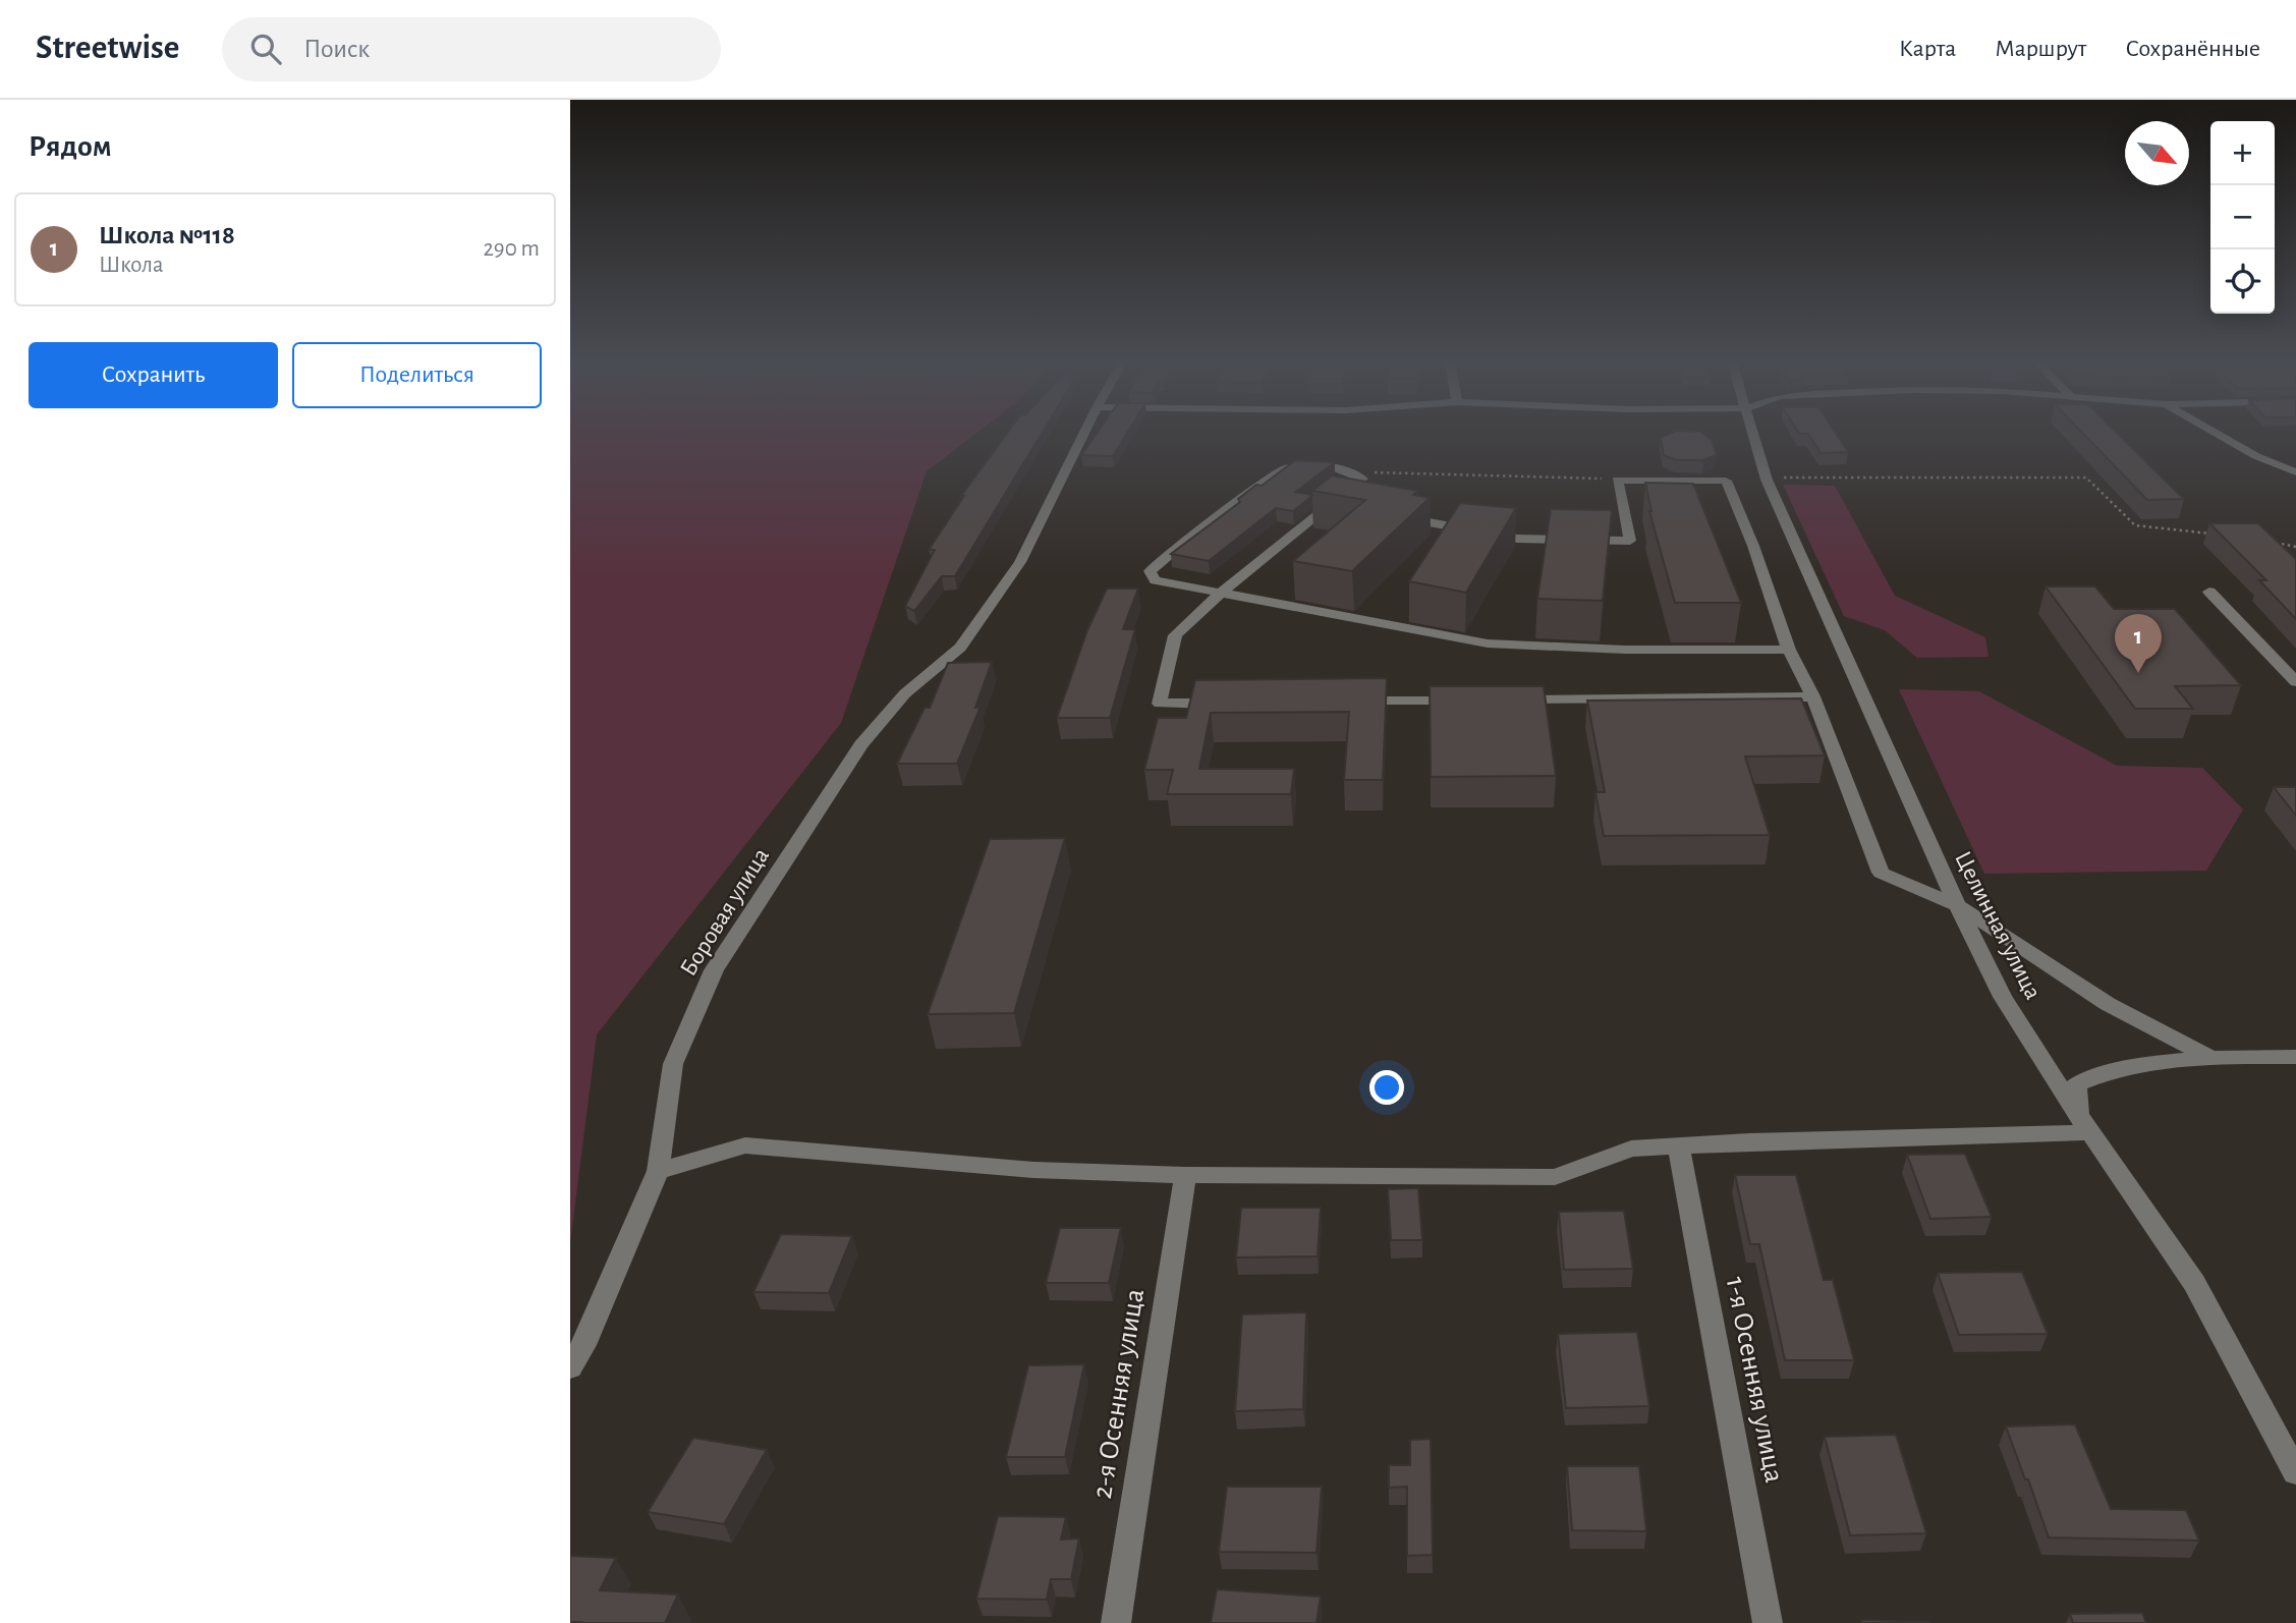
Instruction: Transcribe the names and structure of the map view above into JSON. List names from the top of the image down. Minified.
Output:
{"streets":{"street":["Боровая улица","Целинная улица","1-я Осенняя улица","2-я Осенняя улица"]},"north":"bottom right","page":{"header":"Streetwise","search":"Поиск","nav":["Карта","Маршрут","Сохранённые"],"heading":"Рядом","map_buttons":["+","−"],"list":[{"mark":"1","name":"Школа №118","note":"Школа","value":"290 m"}],"buttons":["Сохранить","Поделиться"],"pins":"1"}}
